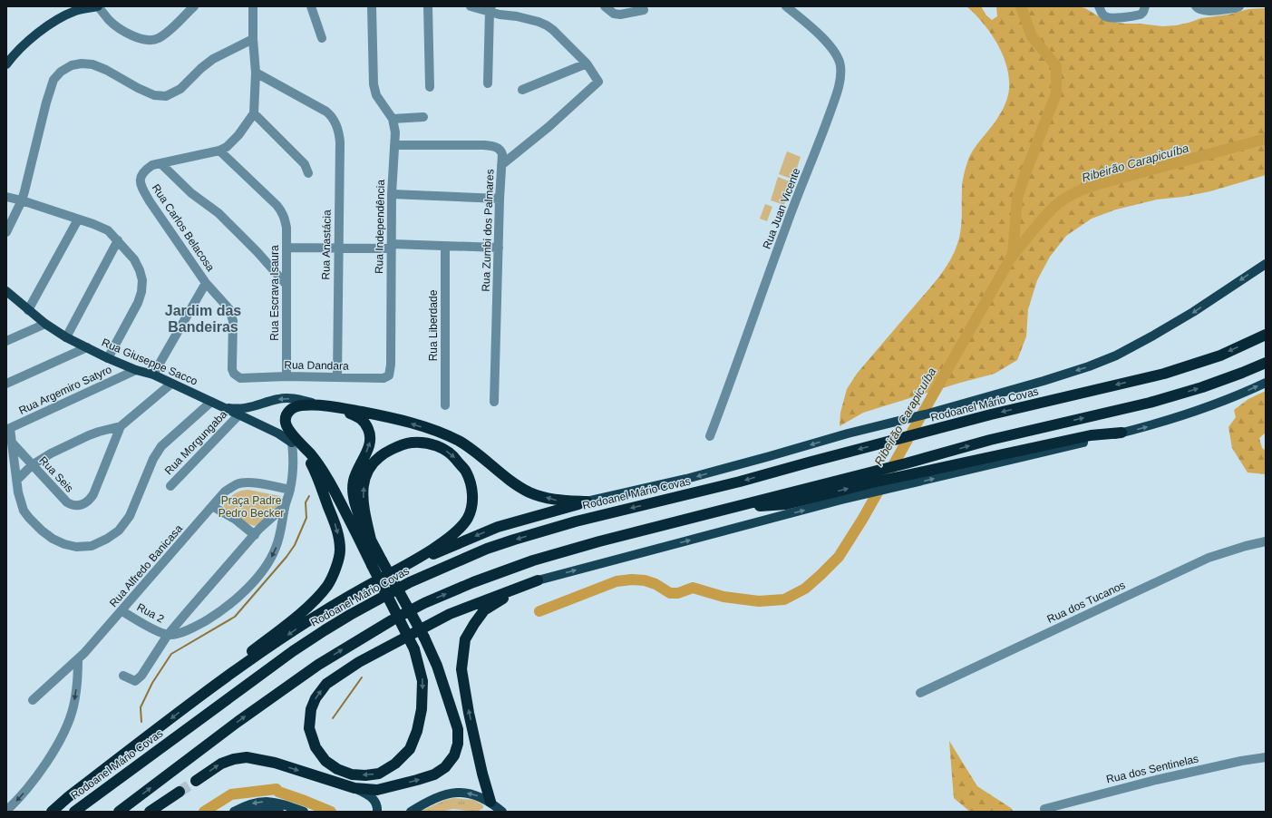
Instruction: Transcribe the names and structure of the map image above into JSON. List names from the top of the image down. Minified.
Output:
{"streets":{"highway":["Rodoanel Mário Covas"],"main road":["Rua Giuseppe Sacco"],"street":["Rua Juan Vicente","Rua Independência","Rua Carlos Belacosa","Rua Zumbi dos Palmares","Rua Anastácia","Rua Escrava Isaura","Rua Liberdade","Rua Dandara","Rua Argemiro Satyro","Rua Morgungaba","Rua Seis","Rua Alfredo Banicasa","Rua dos Tucanos","Rua 2","Rua dos Sentinelas"]},"crossings":[["Rua Independência","Rua Dandara"],["Rua Carlos Belacosa","Rua Escrava Isaura"],["Rua Carlos Belacosa","Rua Dandara"],["Rua Anastácia","Rua Dandara"],["Rua Escrava Isaura","Rua Dandara"],["Rua Giuseppe Sacco","Rua Argemiro Satyro"],["Rua Giuseppe Sacco","Rua Morgungaba"],["Rua Alfredo Banicasa","Rua 2"]],"districts":["Jardim das Bandeiras"],"water":["Ribeirão Carapicuíba"],"parks":["Praça Padre Pedro Becker"]}
